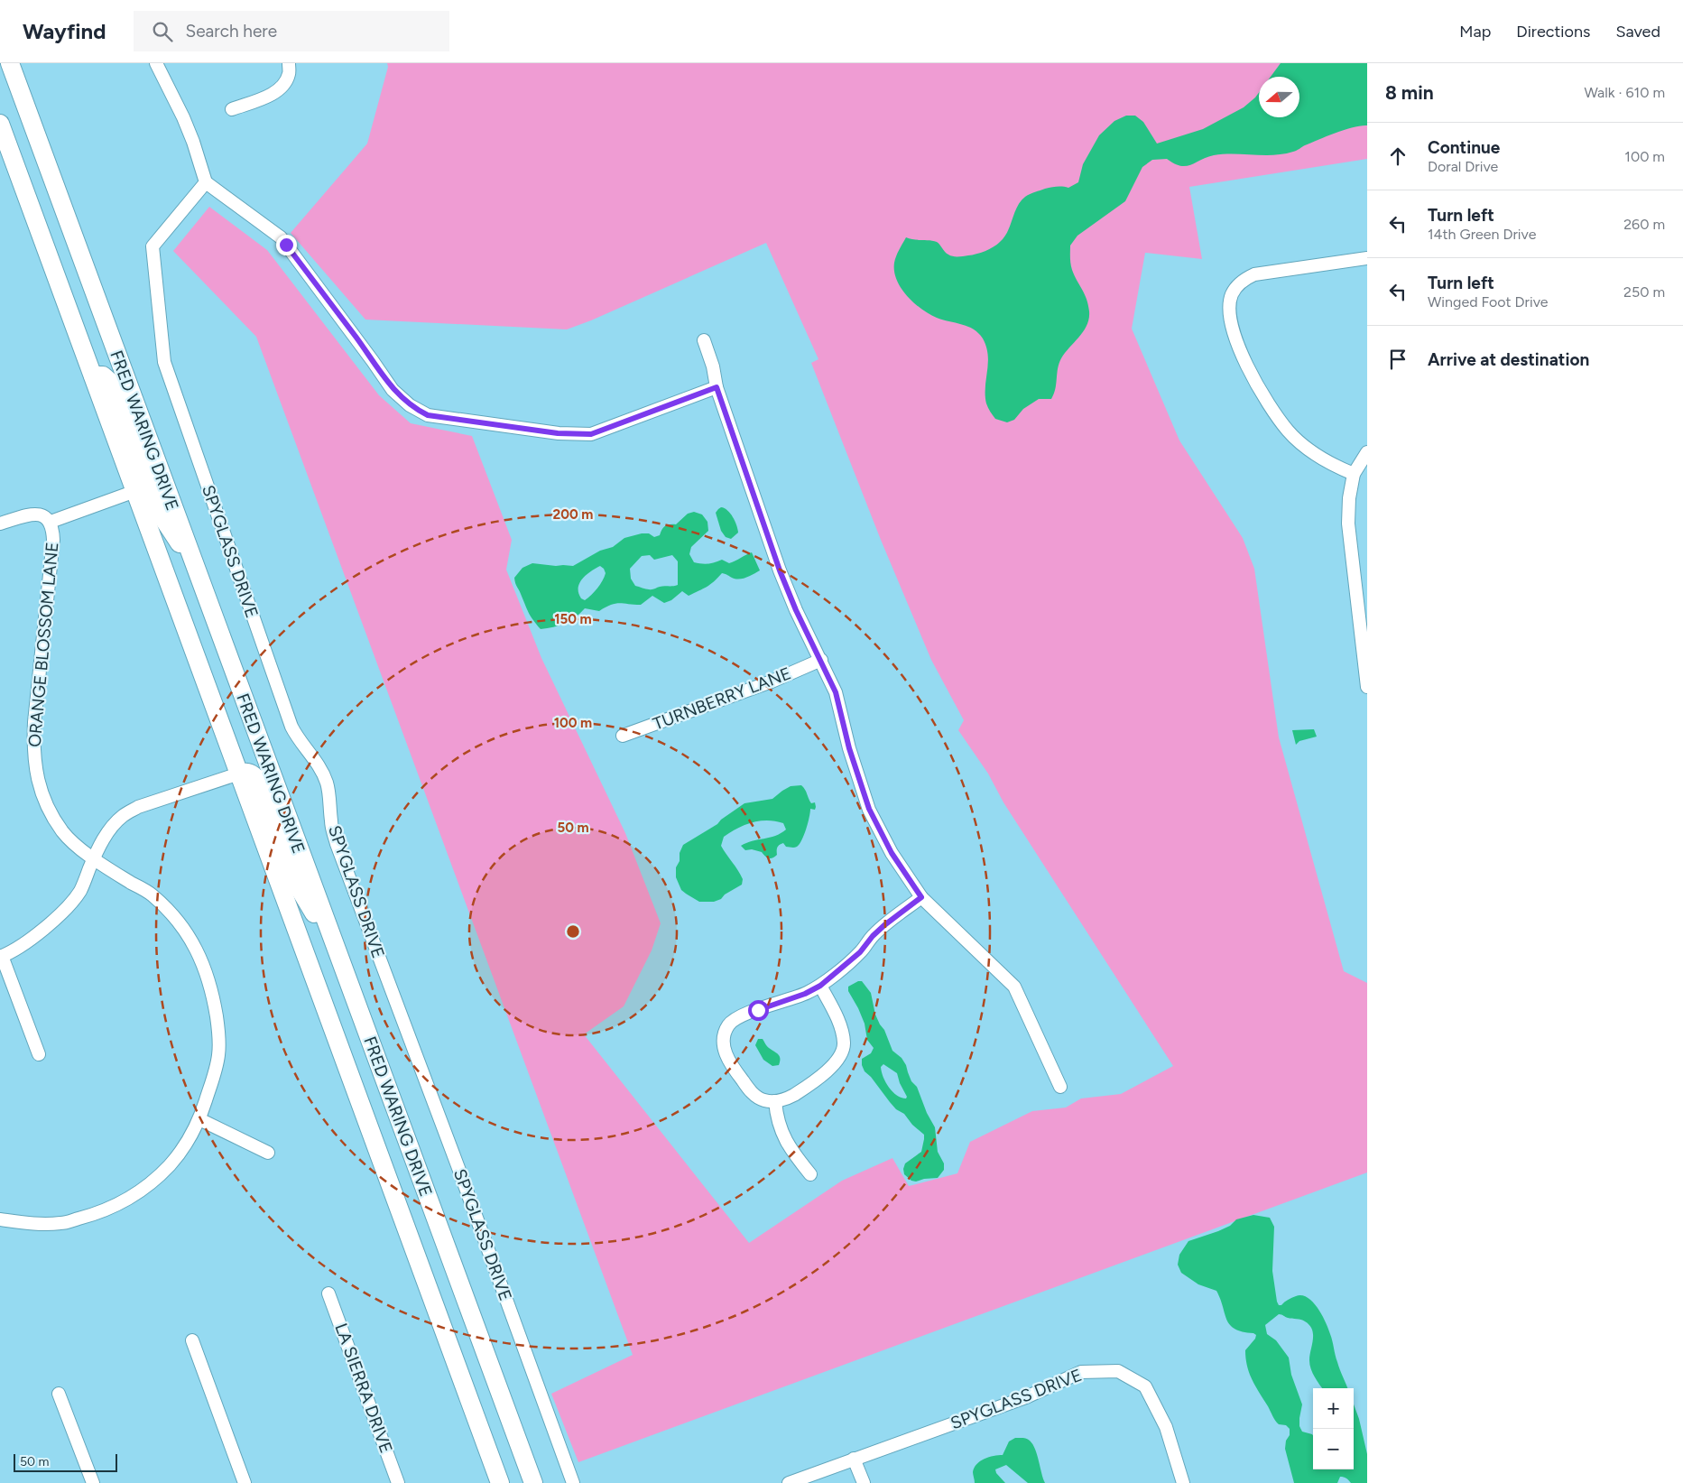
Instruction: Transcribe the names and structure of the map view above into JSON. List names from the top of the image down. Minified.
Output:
{"streets":{"main road":["FRED WARING DRIVE"],"street":["SPYGLASS DRIVE","ORANGE BLOSSOM LANE","TURNBERRY LANE","LA SIERRA DRIVE"]},"scale_bar":"50 m","north":"left","page":{"header":"Wayfind","search":"Search here","nav":["Map","Directions","Saved"],"heading":["8 min","Walk · 610 m"],"list":[["Continue","Doral Drive","100 m"],["Turn left","14th Green Drive","260 m"],["Turn left","Winged Foot Drive","250 m"],"Arrive at destination"],"map_buttons":["+","−"],"scale":"50 m"},"rings":["200 m","150 m","100 m","50 m"]}
